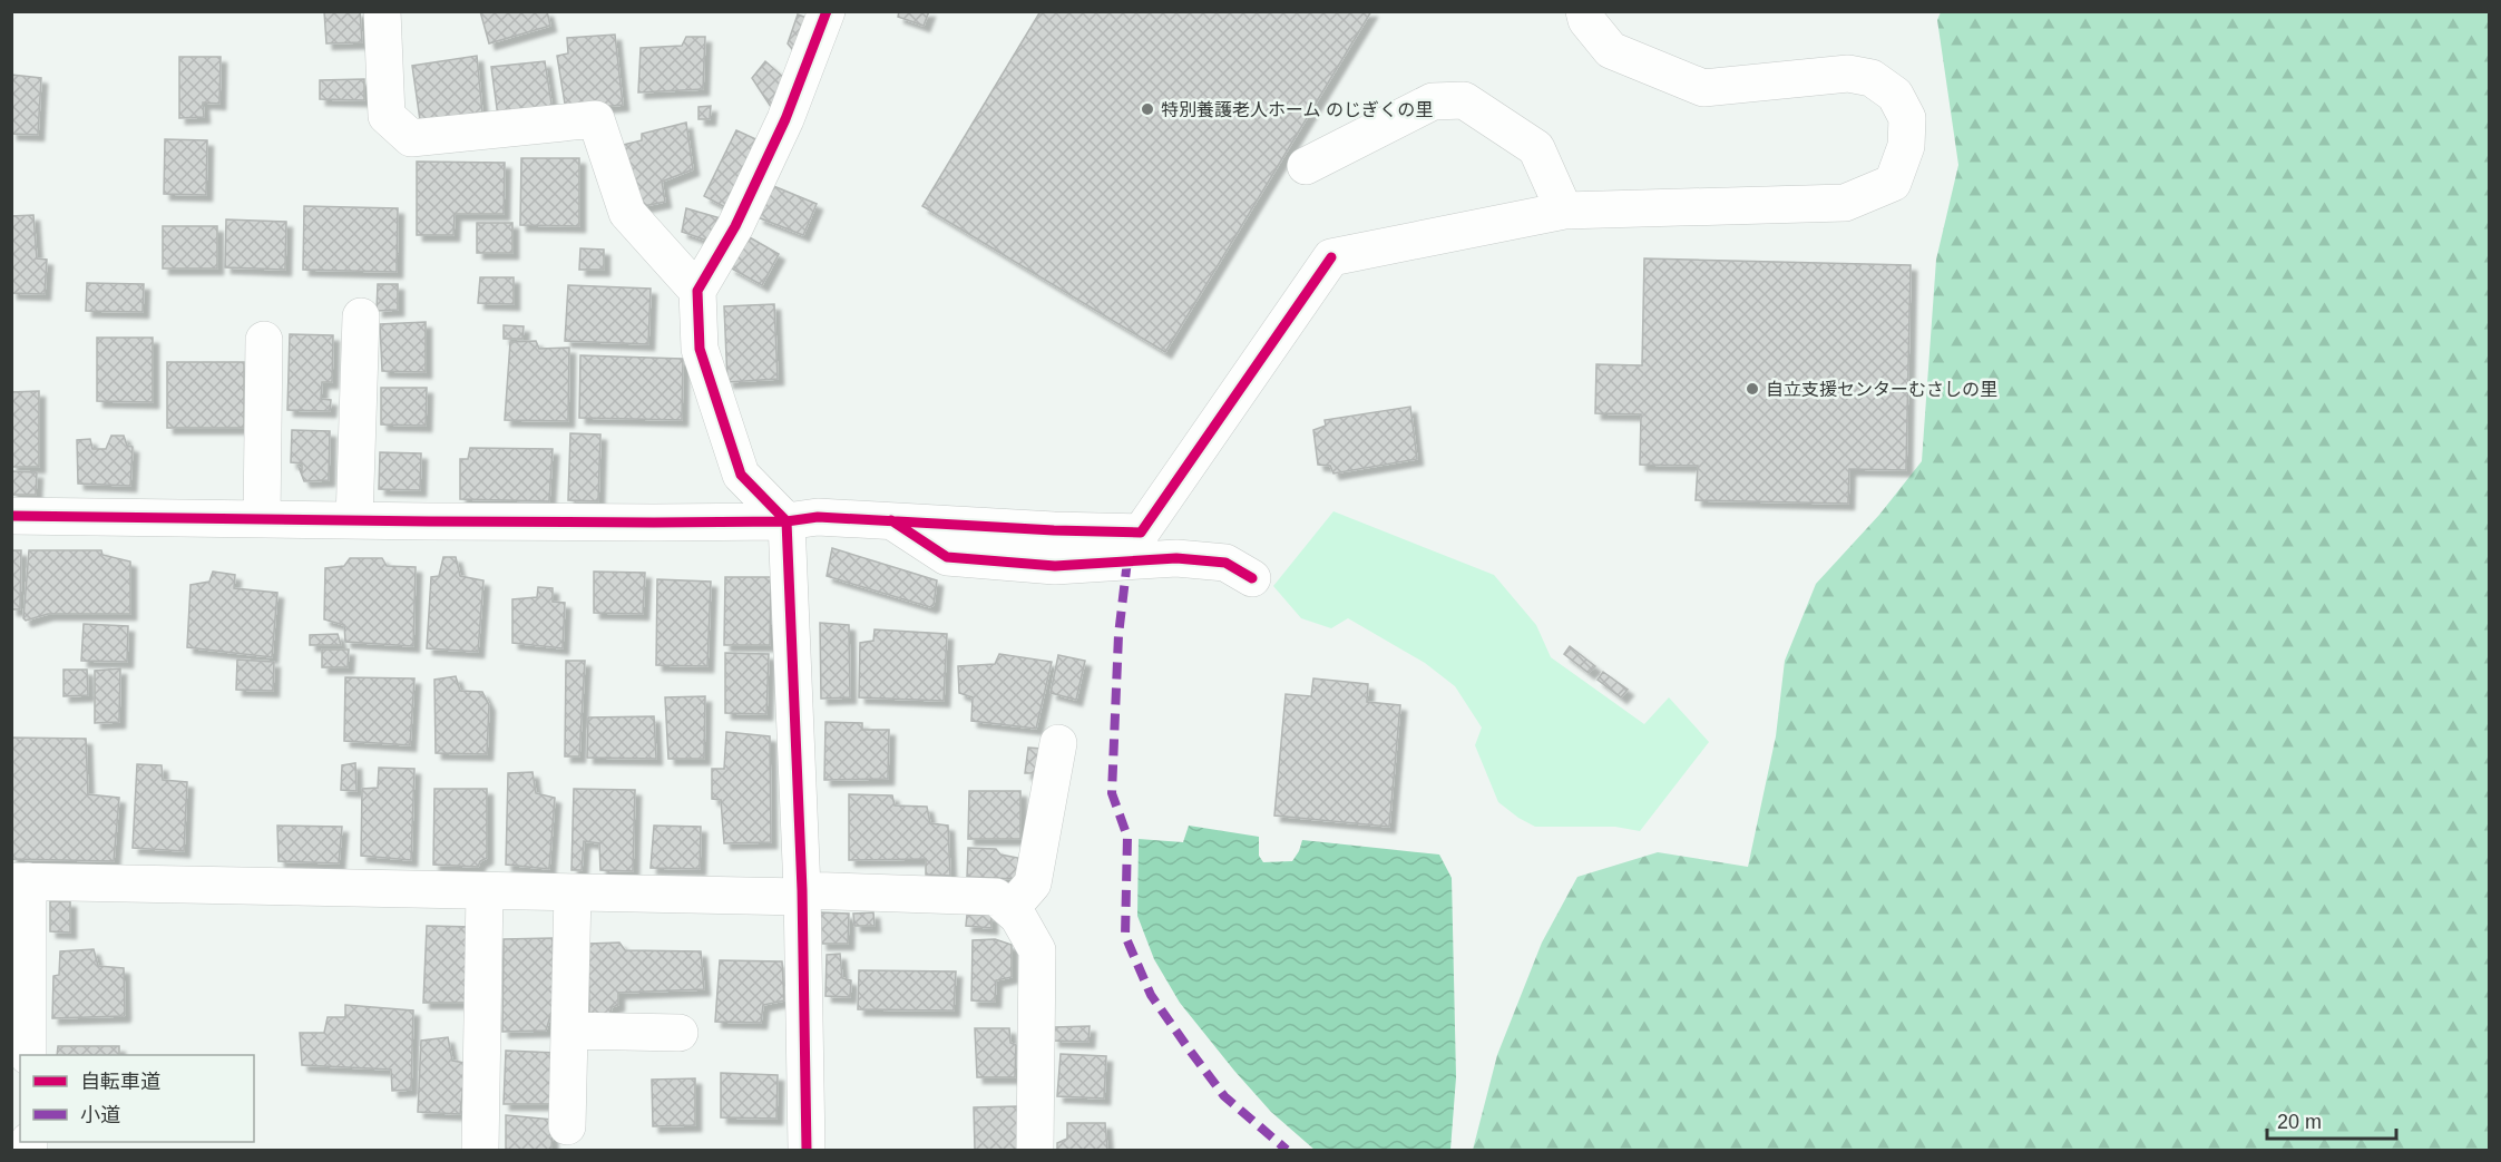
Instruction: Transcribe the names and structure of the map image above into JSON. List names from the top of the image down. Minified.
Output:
{"places":["特別養護老人ホーム のじぎくの里","自立支援センターむさしの里"],"legend":["自転車道","小道"],"scale_bar":"20 m"}
